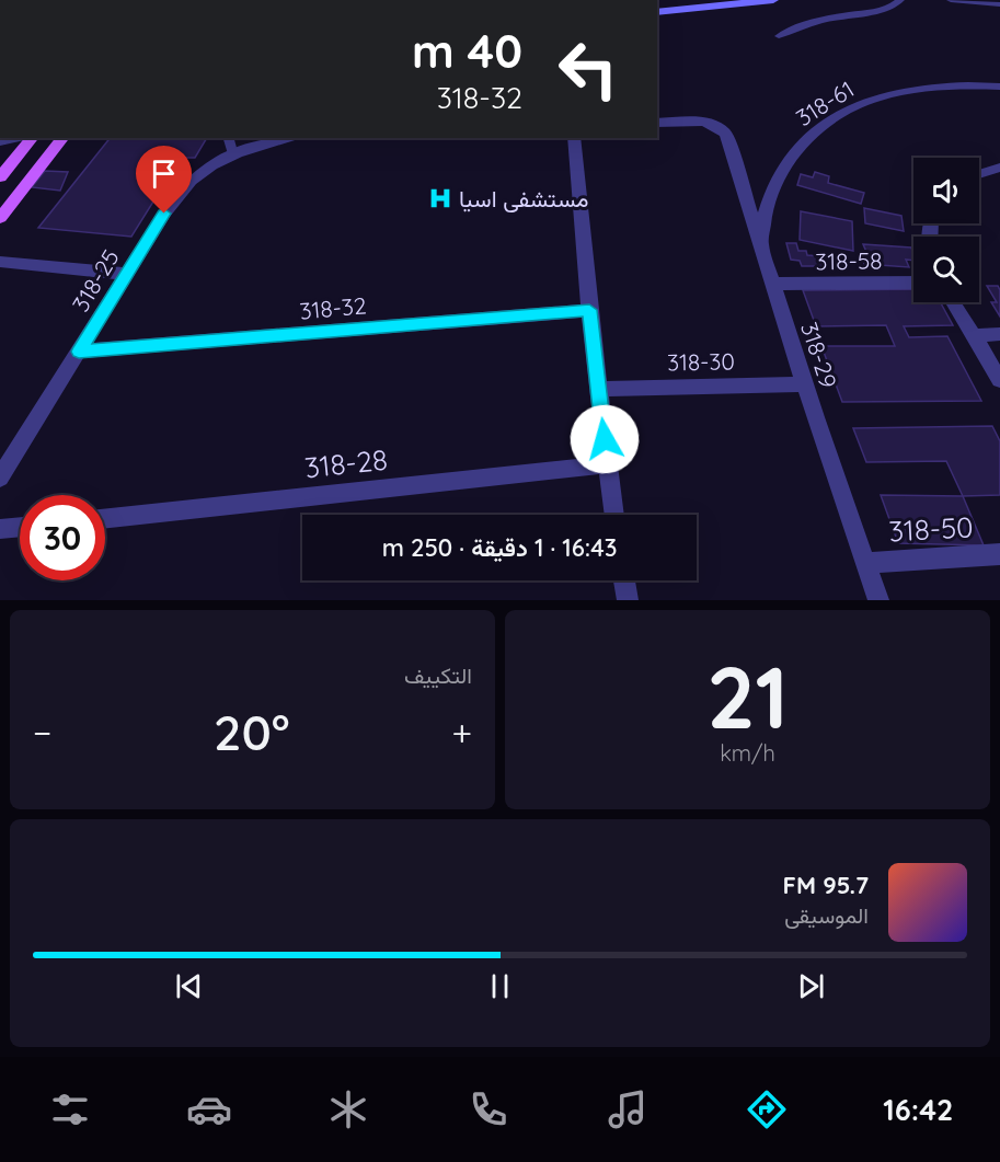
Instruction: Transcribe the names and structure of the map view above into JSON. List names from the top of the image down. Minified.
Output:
{"streets":{"street":["318-61","318-58","318-25","318-32","318-29","318-30","318-28","318-50"]},"crossings":[["318-61","318-29"],["318-58","318-29"],["318-25","318-32"],["318-29","318-30"],["318-29","318-50"]],"places":{"hospital":["مستشفى اسيا"]},"page":{"turn":["40 m","318-32"],"limit":"30","trip":"16:43 · 1 دقيقة · 250 m","tile":[["21","km/h"],"التكييف"],"heat":["−","20°","+"],"song":["95.7 FM","الموسيقى"],"tabs":"16:42"}}
